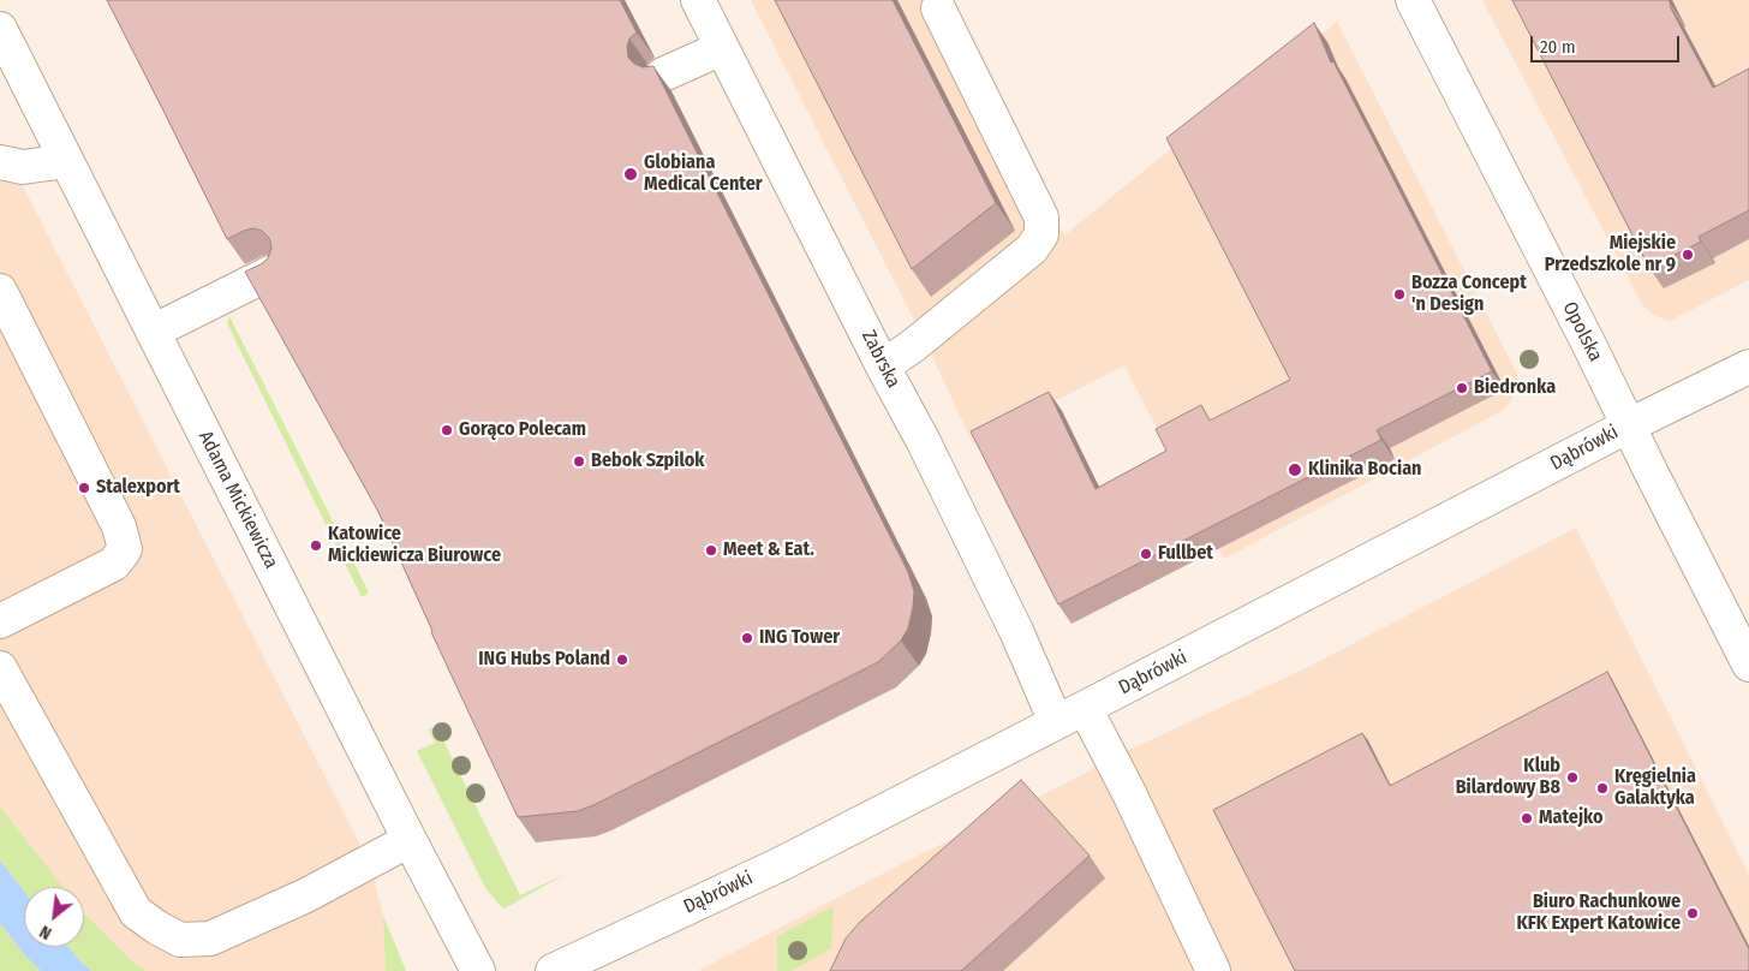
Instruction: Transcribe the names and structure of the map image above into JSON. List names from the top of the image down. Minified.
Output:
{"streets":{"street":["Opolska","Zabrska","Dąbrówki","Adama Mickiewicza"]},"crossings":[["Opolska","Dąbrówki"],["Zabrska","Dąbrówki"]],"places":["Globiana Medical Center","Miejskie Przedszkole nr 9","Bozza Concept 'n Design","Biedronka","Gorąco Polecam","Bebok Szpilok","Klinika Bocian","Stalexport","Katowice Mickiewicza Biurowce","Meet & Eat.","Fullbet","ING Tower","ING Hubs Poland","Klub Bilardowy B8","Kręgielnia Galaktyka","Matejko","Biuro Rachunkowe KFK Expert Katowice"],"scale_bar":"20 m","north":"bottom left"}
